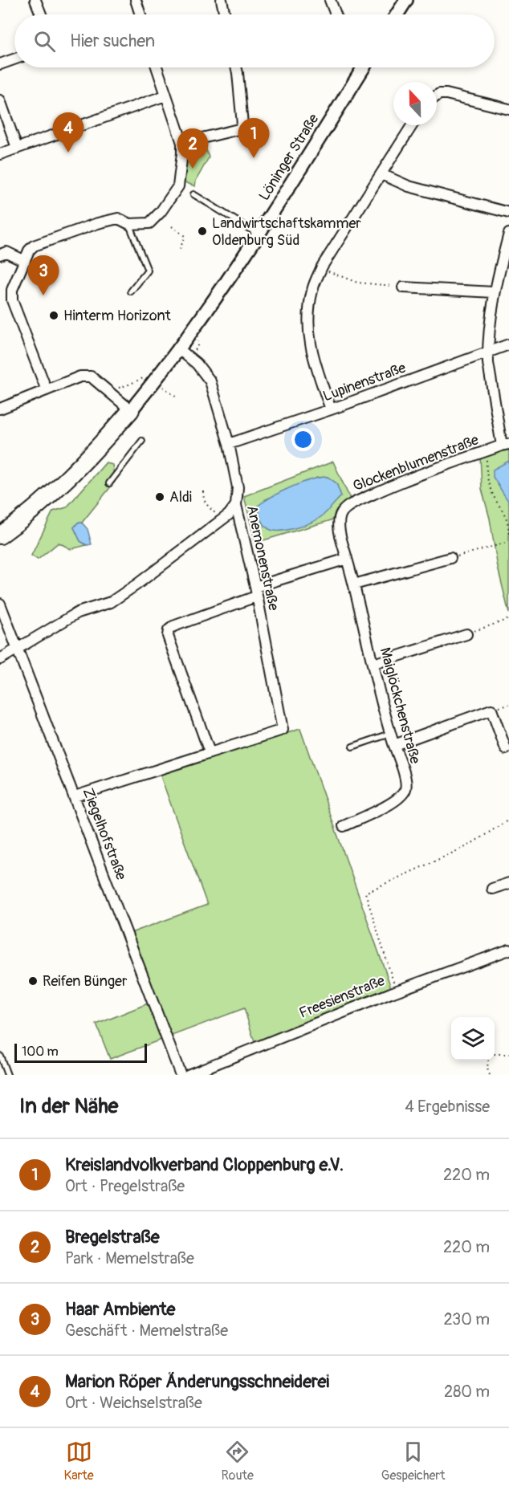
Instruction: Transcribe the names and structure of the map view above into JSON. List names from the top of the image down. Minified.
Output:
{"streets":{"street":["Löninger Straße","Lupinenstraße","Glockenblumenstraße","Anemonenstraße","Maiglöckchenstraße","Ziegelhofstraße","Freesienstraße"]},"crossings":[["Löninger Straße","Anemonenstraße"],["Lupinenstraße","Glockenblumenstraße"],["Lupinenstraße","Anemonenstraße"],["Glockenblumenstraße","Maiglöckchenstraße"]],"places":["Landwirtschaftskammer Oldenburg Süd","Hinterm Horizont","Aldi","Reifen Bünger"],"scale_bar":"100 m","north":"top","page":{"search":"Hier suchen","pins":["4","1","2","3"],"scale":"100 m","heading":["In der Nähe","4 Ergebnisse"],"list":[{"mark":"1","name":"Kreislandvolkverband Cloppenburg e.V.","note":"Ort · Pregelstraße","value":"220 m"},{"mark":"2","name":"Bregelstraße","note":"Park · Memelstraße","value":"220 m"},{"mark":"3","name":"Haar Ambiente","note":"Geschäft · Memelstraße","value":"230 m"},{"mark":"4","name":"Marion Röper Änderungsschneiderei","note":"Ort · Weichselstraße","value":"280 m"}],"nav":["Karte","Route","Gespeichert"]}}
